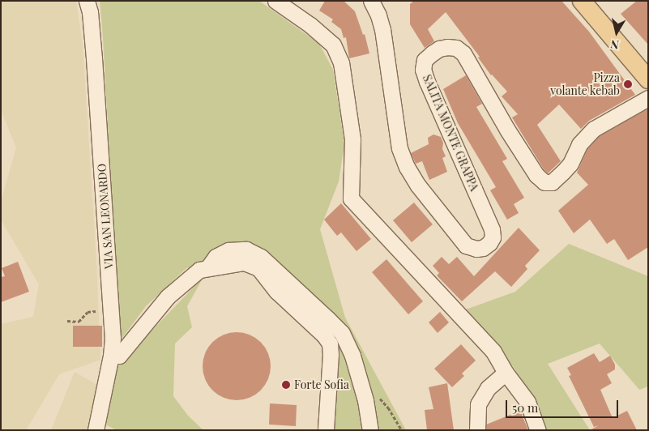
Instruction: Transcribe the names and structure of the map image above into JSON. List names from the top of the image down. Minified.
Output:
{"streets":{"street":["SALITA MONTE GRAPPA","VIA SAN LEONARDO"]},"places":["Pizza volante kebab","Forte Sofia"],"scale_bar":"50 m","north":"bottom"}
